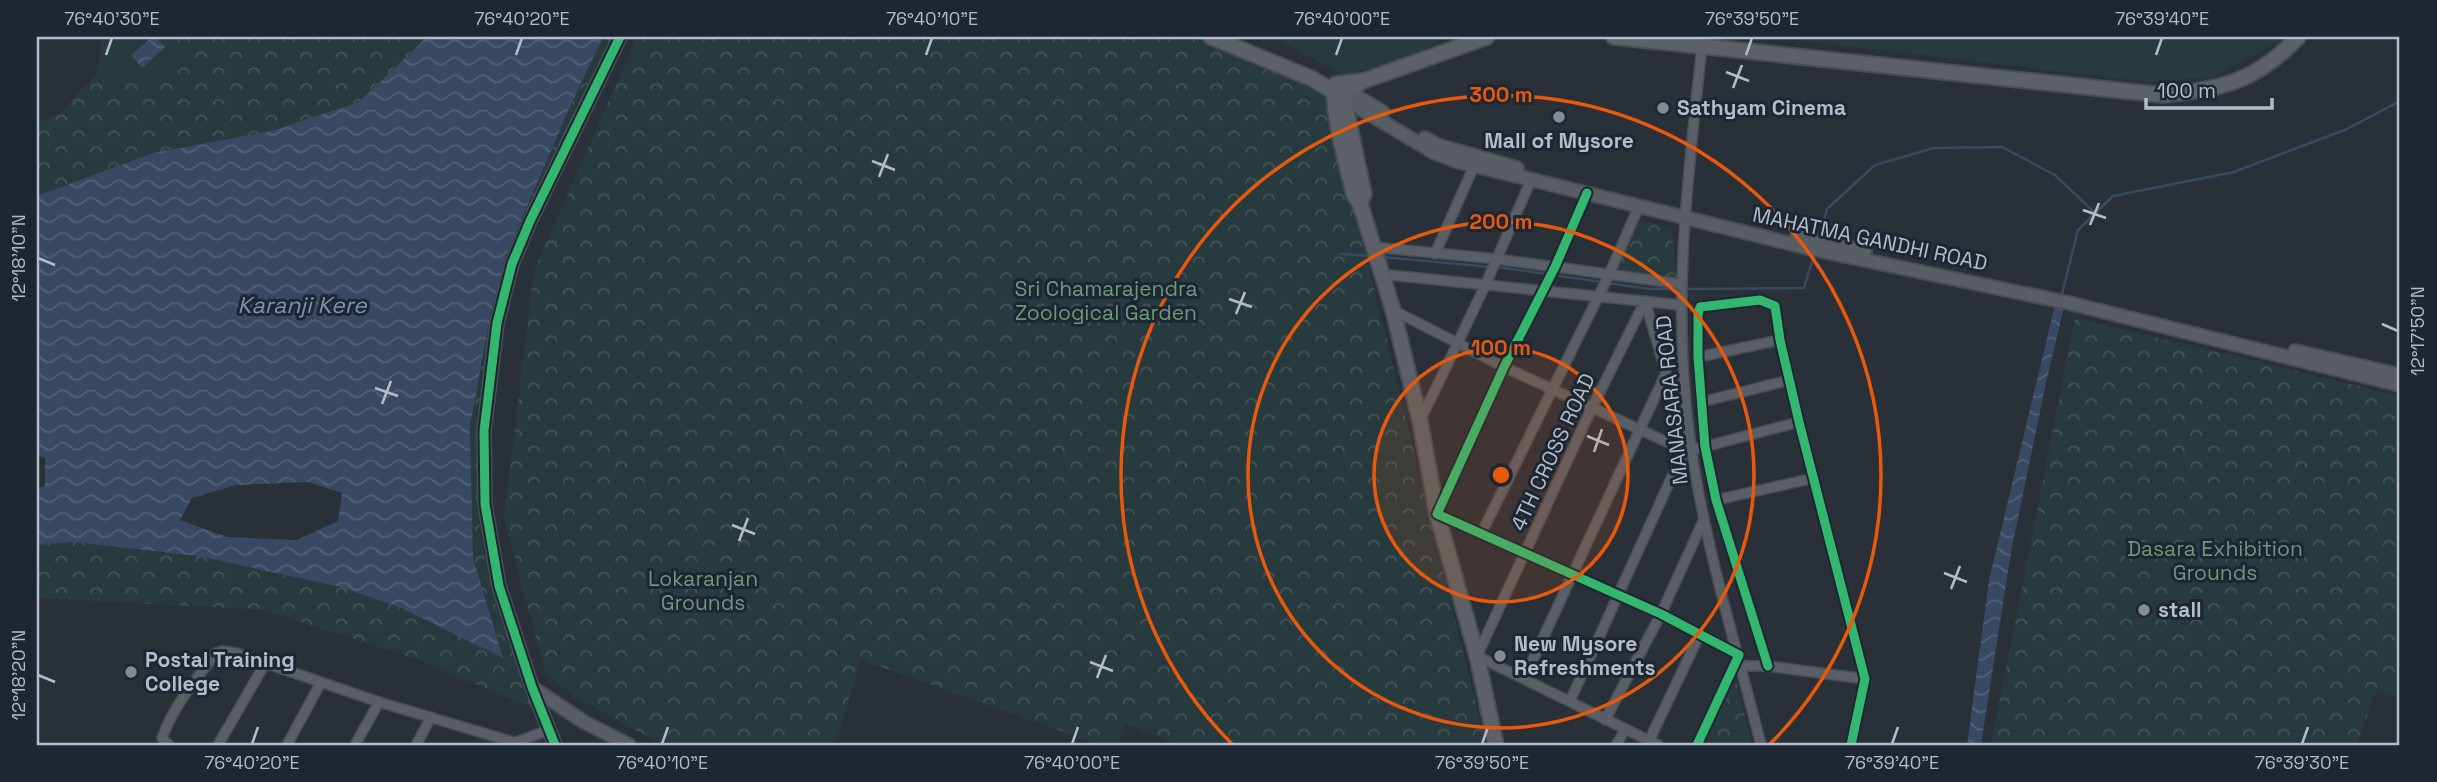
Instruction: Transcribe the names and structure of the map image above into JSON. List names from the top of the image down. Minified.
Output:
{"streets":{"main road":["MAHATMA GANDHI ROAD"],"street":["MANASARA ROAD","4TH CROSS ROAD"]},"crossings":[["MAHATMA GANDHI ROAD","MANASARA ROAD"]],"water":["Karanji Kere"],"parks":["Sri Chamarajendra Zoological Garden","Dasara Exhibition Grounds","Lokaranjan Grounds"],"places":["Sathyam Cinema","Mall of Mysore","stall","New Mysore Refreshments","Postal Training College"],"scale_bar":"100 m","coordinates":["76°40'30\"E","76°40'20\"E","76°40'10\"E","76°40'00\"E","76°39'50\"E","76°39'40\"E","12°18'10\"N","12°17'50\"N","12°18'20\"N","76°39'30\"E"],"rings":["300 m","200 m","100 m"]}
